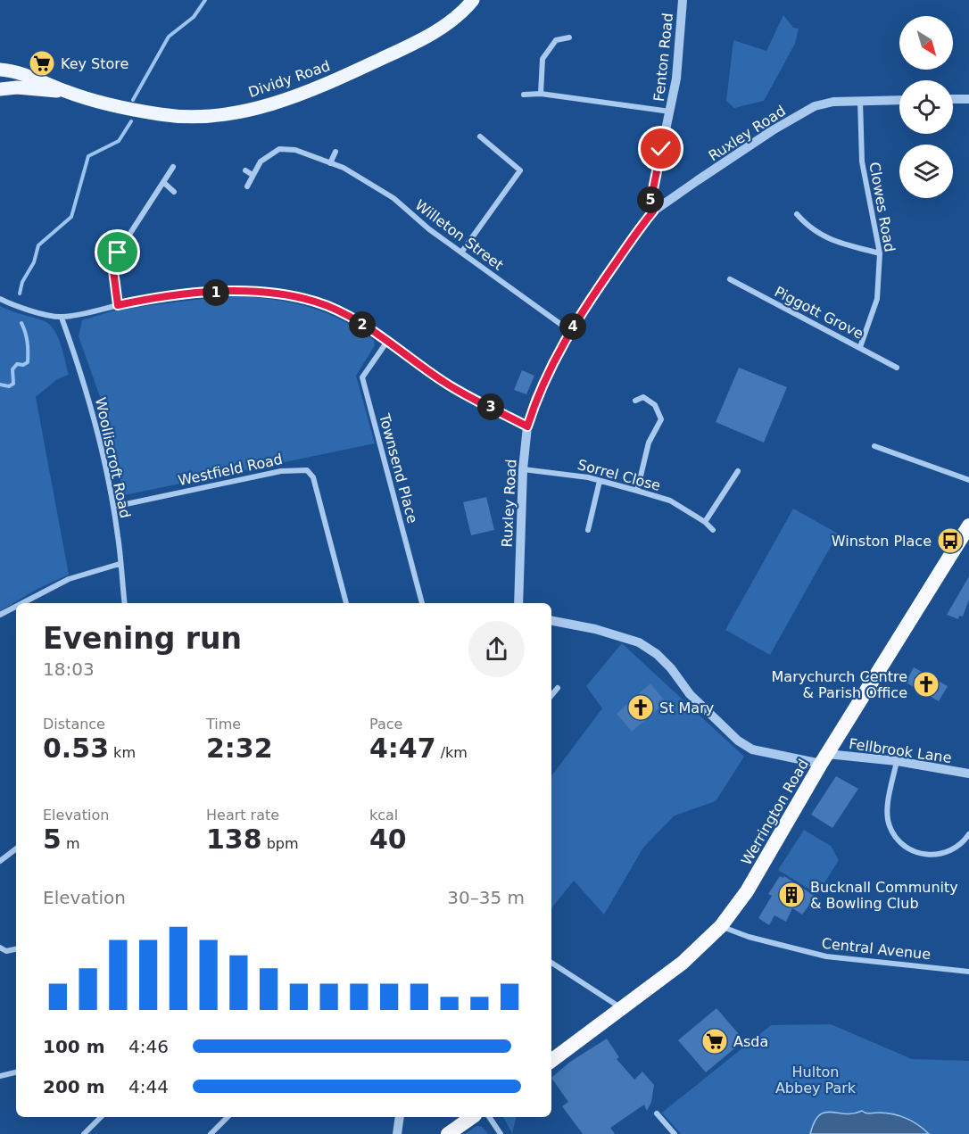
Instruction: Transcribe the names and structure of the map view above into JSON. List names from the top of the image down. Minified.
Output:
{"streets":{"highway":["Werrington Road"],"main road":["Dividy Road"],"street":["Fenton Road","Ruxley Road","Clowes Road","Willeton Street","Piggott Grove","Woolliscroft Road","Townsend Place","Westfield Road","Sorrel Close","Fellbrook Lane","Central Avenue"]},"crossings":[["Fenton Road","Ruxley Road"],["Ruxley Road","Clowes Road"],["Ruxley Road","Willeton Street"],["Ruxley Road","Sorrel Close"],["Clowes Road","Piggott Grove"],["Woolliscroft Road","Westfield Road"],["Fellbrook Lane","Werrington Road"],["Werrington Road","Central Avenue"]],"parks":["Hulton Abbey Park"],"places":{"supermarket":["Key Store","Asda"],"bus stop":["Winston Place"],"church":["Marychurch Centre & Parish Office","St Mary"],"building":["Bucknall Community & Bowling Club"]},"north":"bottom right","page":{"pins":["5","1","2","4","3"],"heading":["Evening run","18:03"],"stats":[["Distance","0.53 km"],["Time","2:32"],["Pace","4:47 /km"],["Elevation","5 m"],["Heart rate","138 bpm"],["kcal","40"]],"chart":["Elevation","30–35 m"],"list":[{"name":"100 m","note":"4:46"},{"name":"200 m","note":"4:44"}]}}
